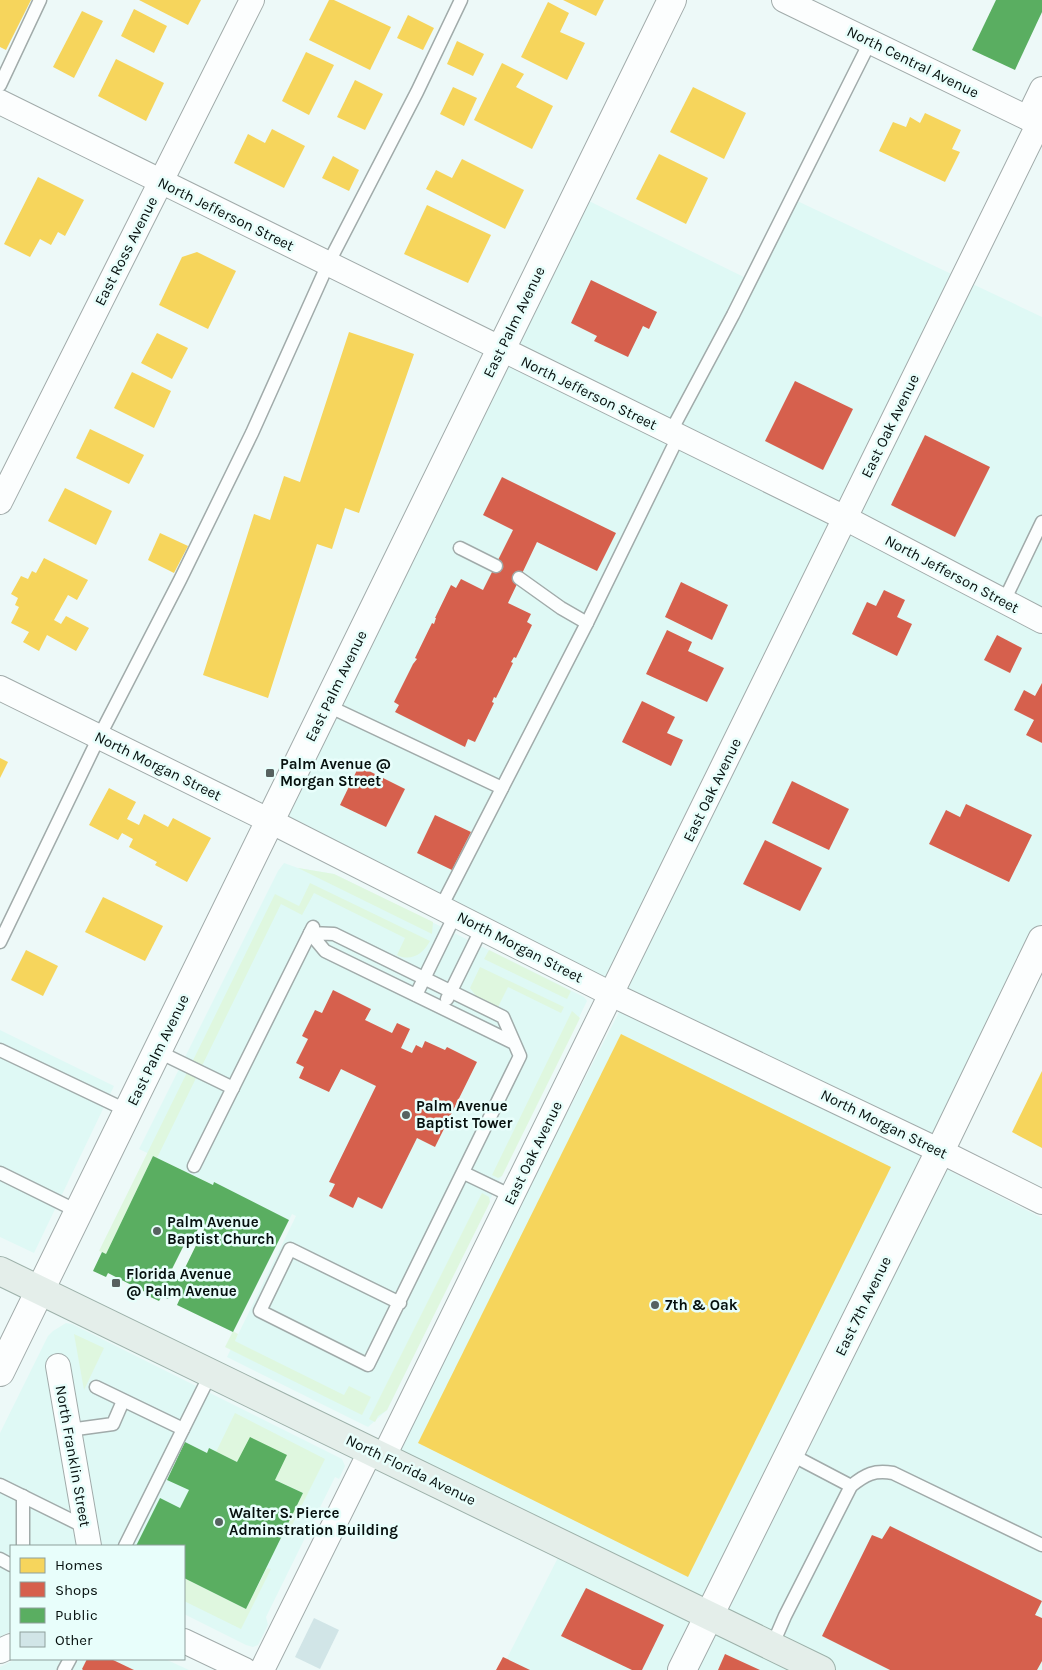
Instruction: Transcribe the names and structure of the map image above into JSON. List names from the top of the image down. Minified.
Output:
{"streets":{"main road":["North Florida Avenue"],"street":["North Central Avenue","North Jefferson Street","East Ross Avenue","East Palm Avenue","East Oak Avenue","North Morgan Street","East 7th Avenue","North Franklin Street"]},"crossings":[["North Central Avenue","East Oak Avenue"],["North Jefferson Street","East Ross Avenue"],["North Jefferson Street","East Palm Avenue"],["North Jefferson Street","East Oak Avenue"],["East Palm Avenue","North Morgan Street"],["East Palm Avenue","North Florida Avenue"],["East Oak Avenue","North Morgan Street"],["East Oak Avenue","North Florida Avenue"],["North Morgan Street","East 7th Avenue"],["East 7th Avenue","North Florida Avenue"]],"places":{"transit":["Palm Avenue @ Morgan Street","Florida Avenue @ Palm Avenue"],"other":["Palm Avenue Baptist Tower","Palm Avenue Baptist Church","7th & Oak","Walter S. Pierce Adminstration Building"]},"legend":["Homes","Shops","Public","Other"]}
